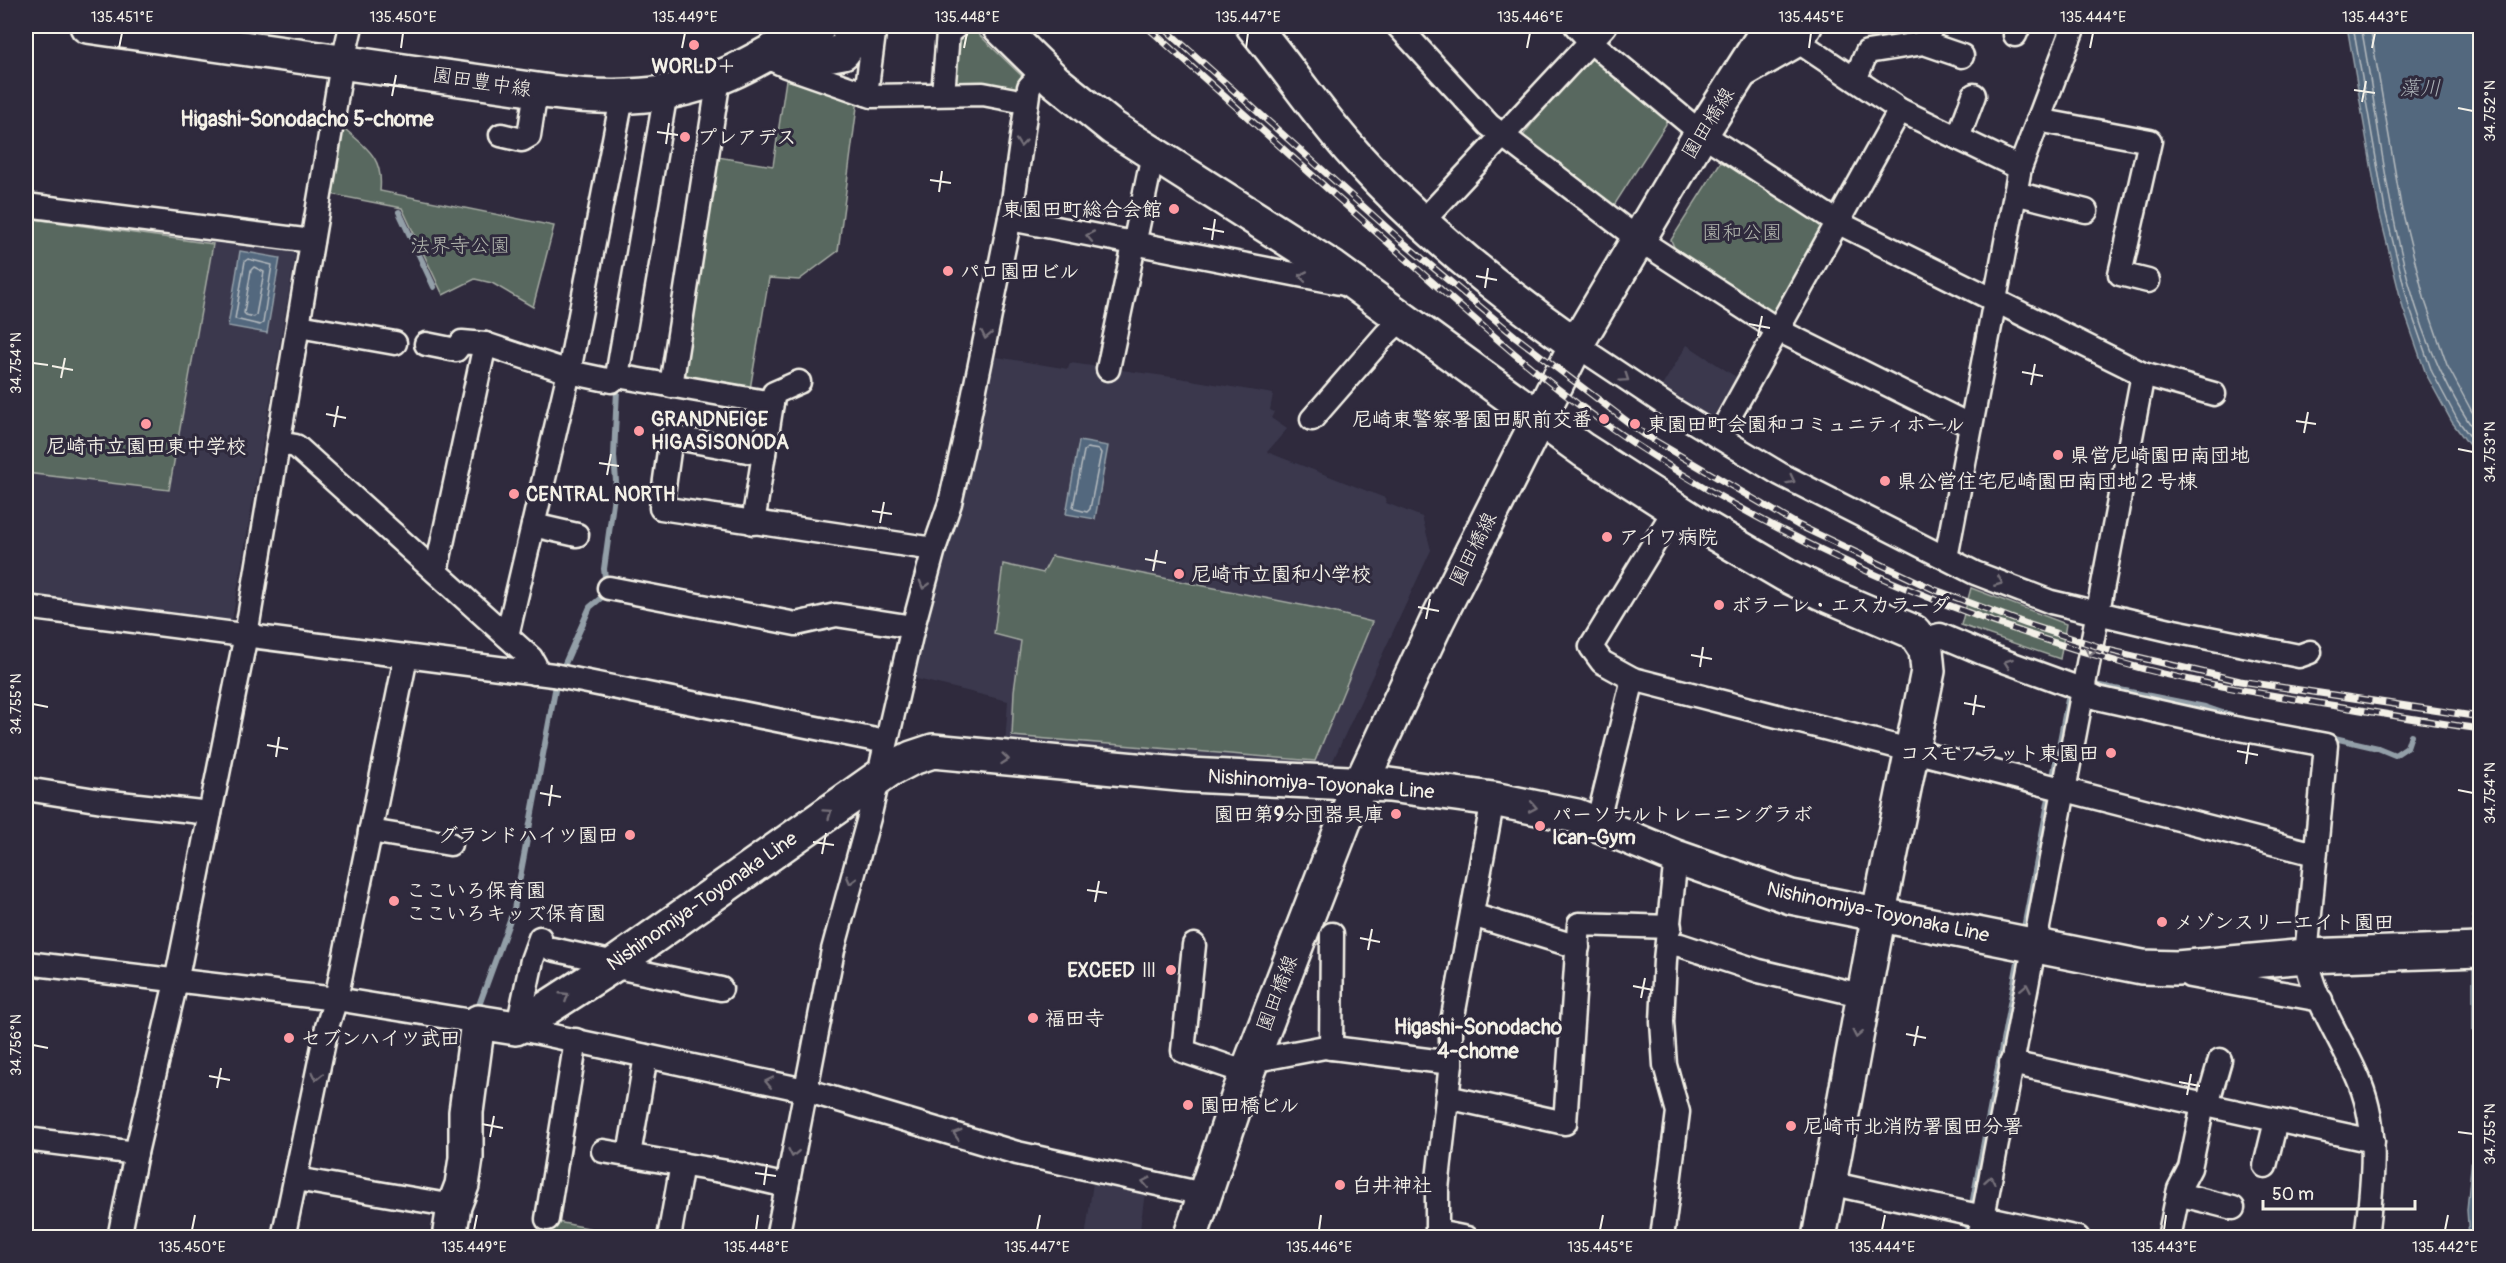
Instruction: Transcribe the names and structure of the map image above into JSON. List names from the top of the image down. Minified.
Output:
{"streets":{"street":["園田豊中線","園田橋線","Nishinomiya-Toyonaka Line"]},"crossings":[["園田橋線","Nishinomiya-Toyonaka Line"]],"districts":["Higashi-Sonodacho 5-chome","Higashi-Sonodacho 4-chome"],"water":["藻川"],"parks":["園和公園","法界寺公園"],"places":["WORLD＋","プレアデス","東園田町総合会館","パロ園田ビル","尼崎東警察署園田駅前交番","尼崎市立園田東中学校","東園田町会園和コミュニティホール","GRANDNEIGE HIGASISONODA","県営尼崎園田南団地","県公営住宅尼崎園田南団地２号棟","CENTRAL NORTH","アイワ病院","尼崎市立園和小学校","ボラーレ・エスカラーダ","コスモフラット東園田","園田第9分団器具庫","パーソナルトレーニングラボ Ican-Gym","グランドハイツ園田","ここいろ保育園 ここいろキッズ保育園","メゾンスリーエイト園田","EXCEED Ⅲ","福田寺","セブンハイツ武田","園田橋ビル","尼崎市北消防署園田分署","白井神社"],"scale_bar":"50 m","coordinates":["135.451°E","135.450°E","135.449°E","135.448°E","135.447°E","135.446°E","135.445°E","135.444°E","135.443°E","34.752°N","34.754°N","34.753°N","34.755°N","34.756°N","135.442°E"]}
